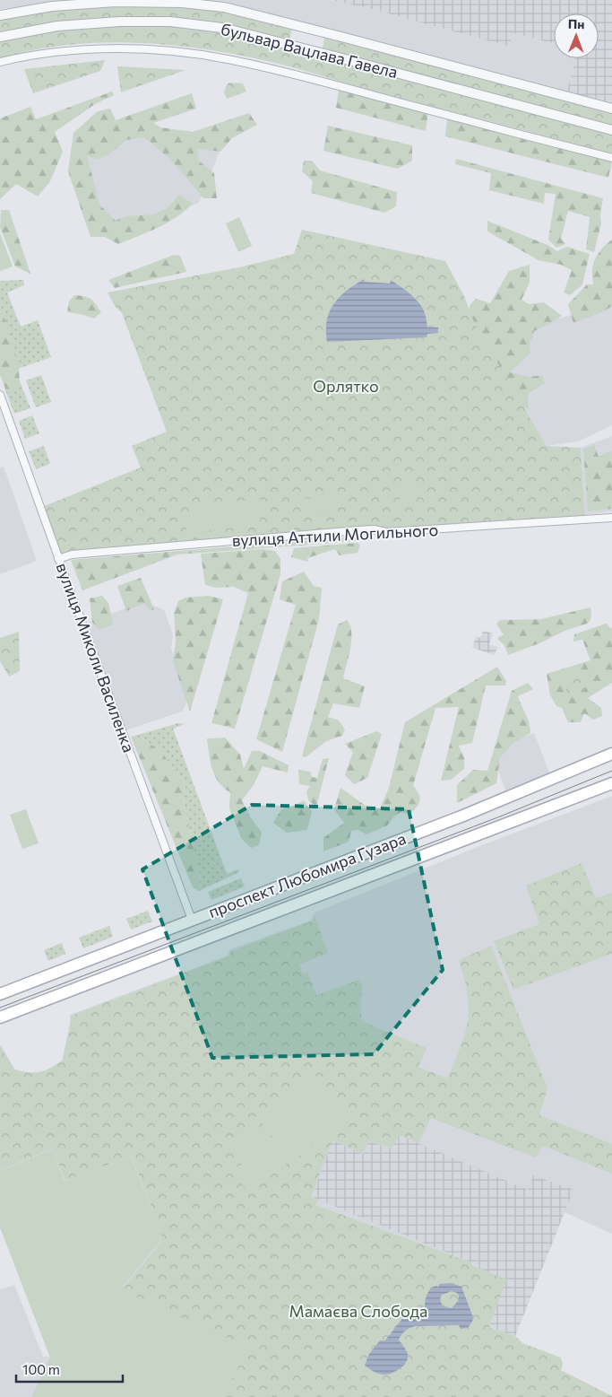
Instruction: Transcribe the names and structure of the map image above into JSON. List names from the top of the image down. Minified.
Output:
{"streets":{"main road":["проспект Любомира Гузара"],"street":["бульвар Вацлава Гавела","вулиця Аттили Могильного","вулиця Миколи Василенка"]},"crossings":[["вулиця Аттили Могильного","вулиця Миколи Василенка"],["вулиця Миколи Василенка","проспект Любомира Гузара"]],"parks":["Орлятко","Мамаєва Слобода"],"scale_bar":"100 m","north":"top"}
